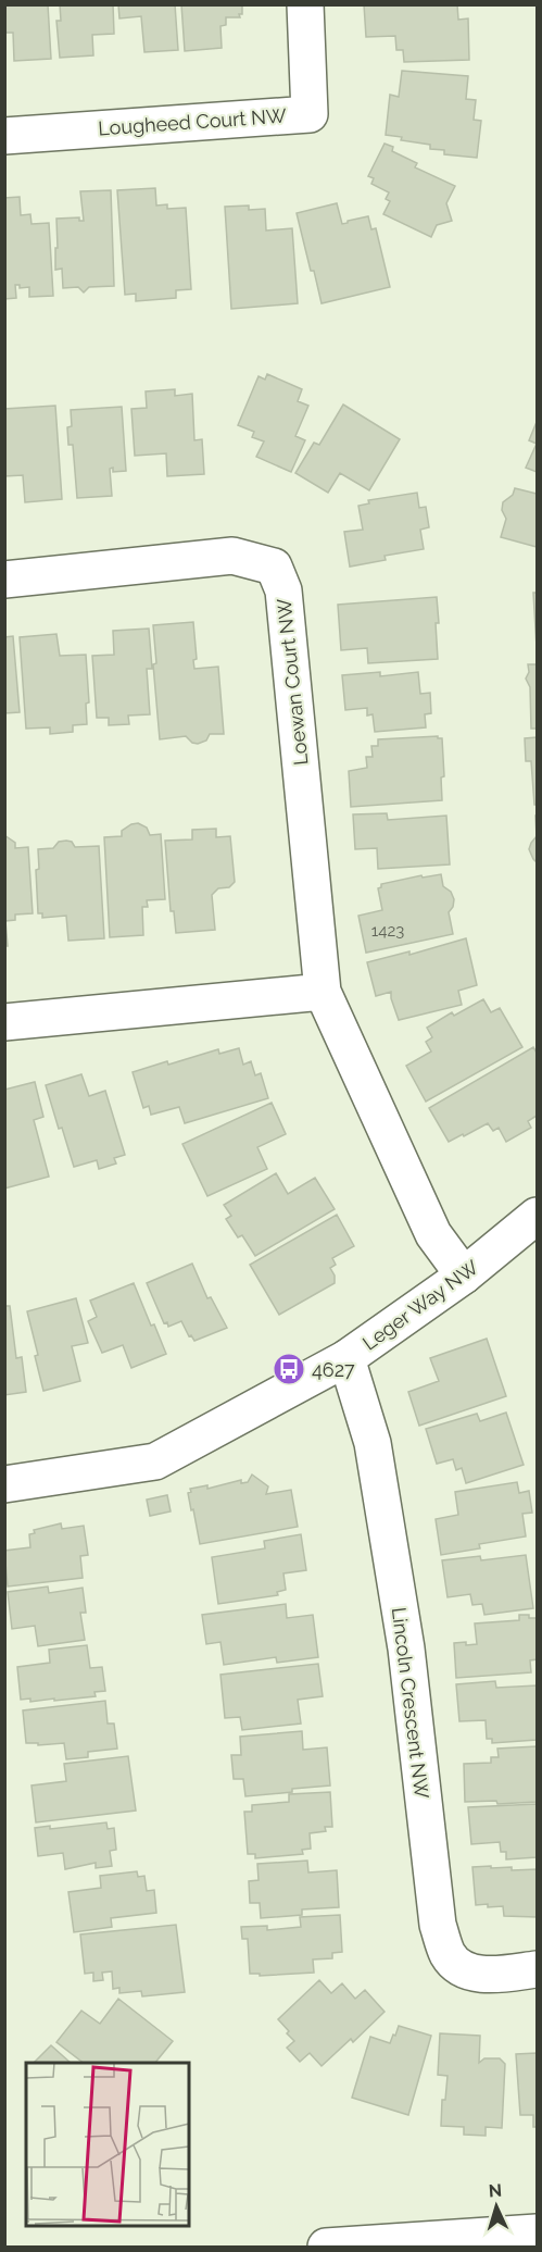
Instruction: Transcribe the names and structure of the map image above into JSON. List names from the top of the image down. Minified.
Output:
{"streets":{"street":["Lougheed Court NW","Loewan Court NW","Leger Way NW","Lincoln Crescent NW"]},"crossings":[["Loewan Court NW","Leger Way NW"],["Leger Way NW","Lincoln Crescent NW"]],"places":{"bus stop":["4627"]},"house_numbers":["1423"],"north":"top"}
